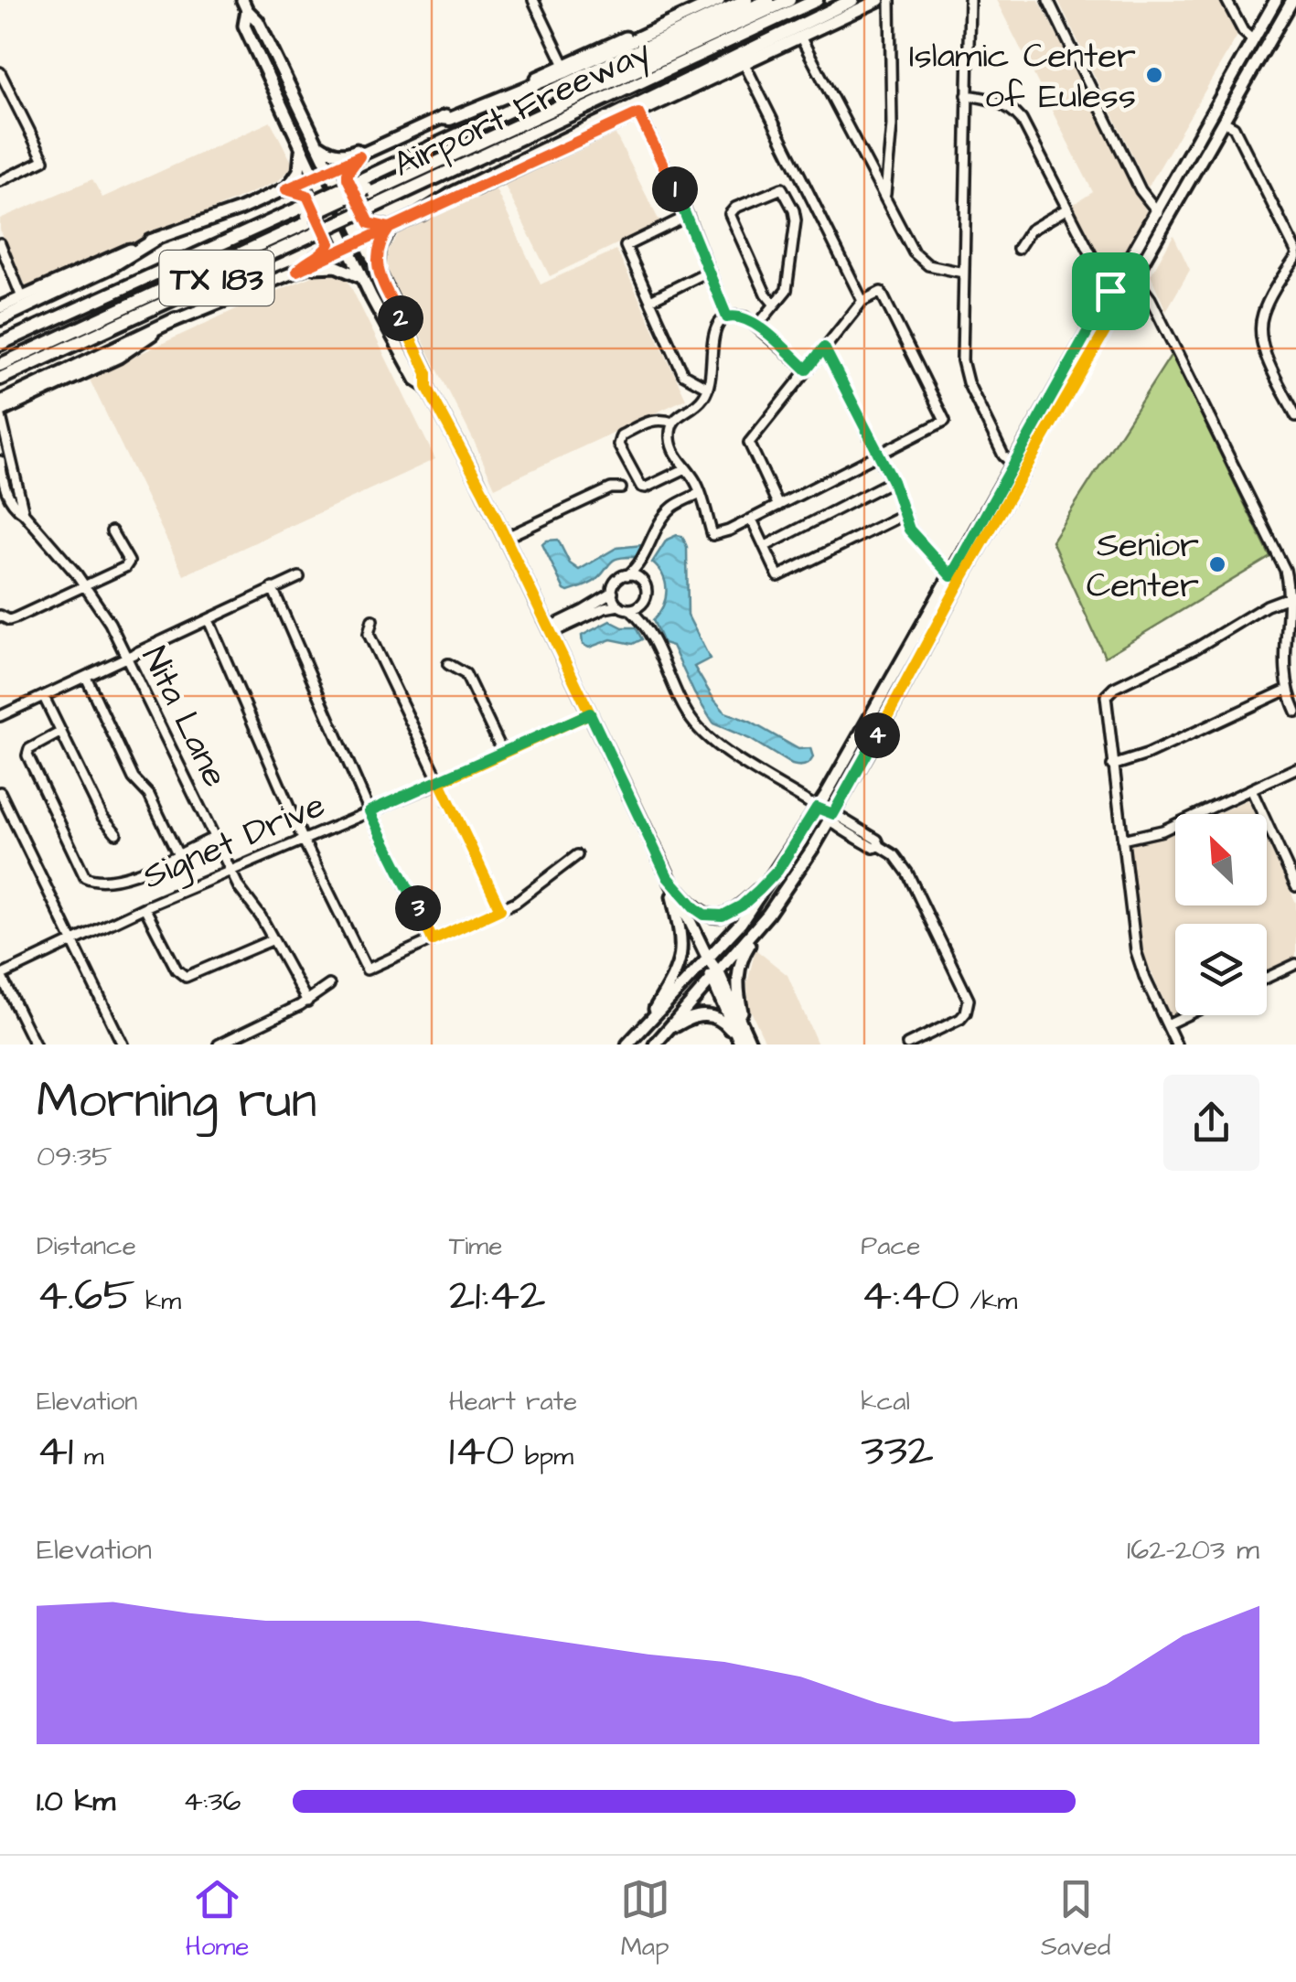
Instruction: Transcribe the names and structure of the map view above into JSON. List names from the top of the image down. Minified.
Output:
{"streets":{"highway":["Airport Freeway","TX 183"],"street":["Nita Lane","Signet Drive"]},"crossings":[["Nita Lane","Signet Drive"]],"places":["Islamic Center of Euless","Senior Center"],"north":"top left","page":{"pins":["1","2","4","3"],"heading":["Morning run","09:35"],"stats":[["Distance","4.65 km"],["Time","21:42"],["Pace","4:40 /km"],["Elevation","41 m"],["Heart rate","140 bpm"],["kcal","332"]],"chart":["Elevation","162–203 m"],"list":[{"name":"1.0 km","note":"4:36"}],"tabs":["Home","Map","Saved"]}}
